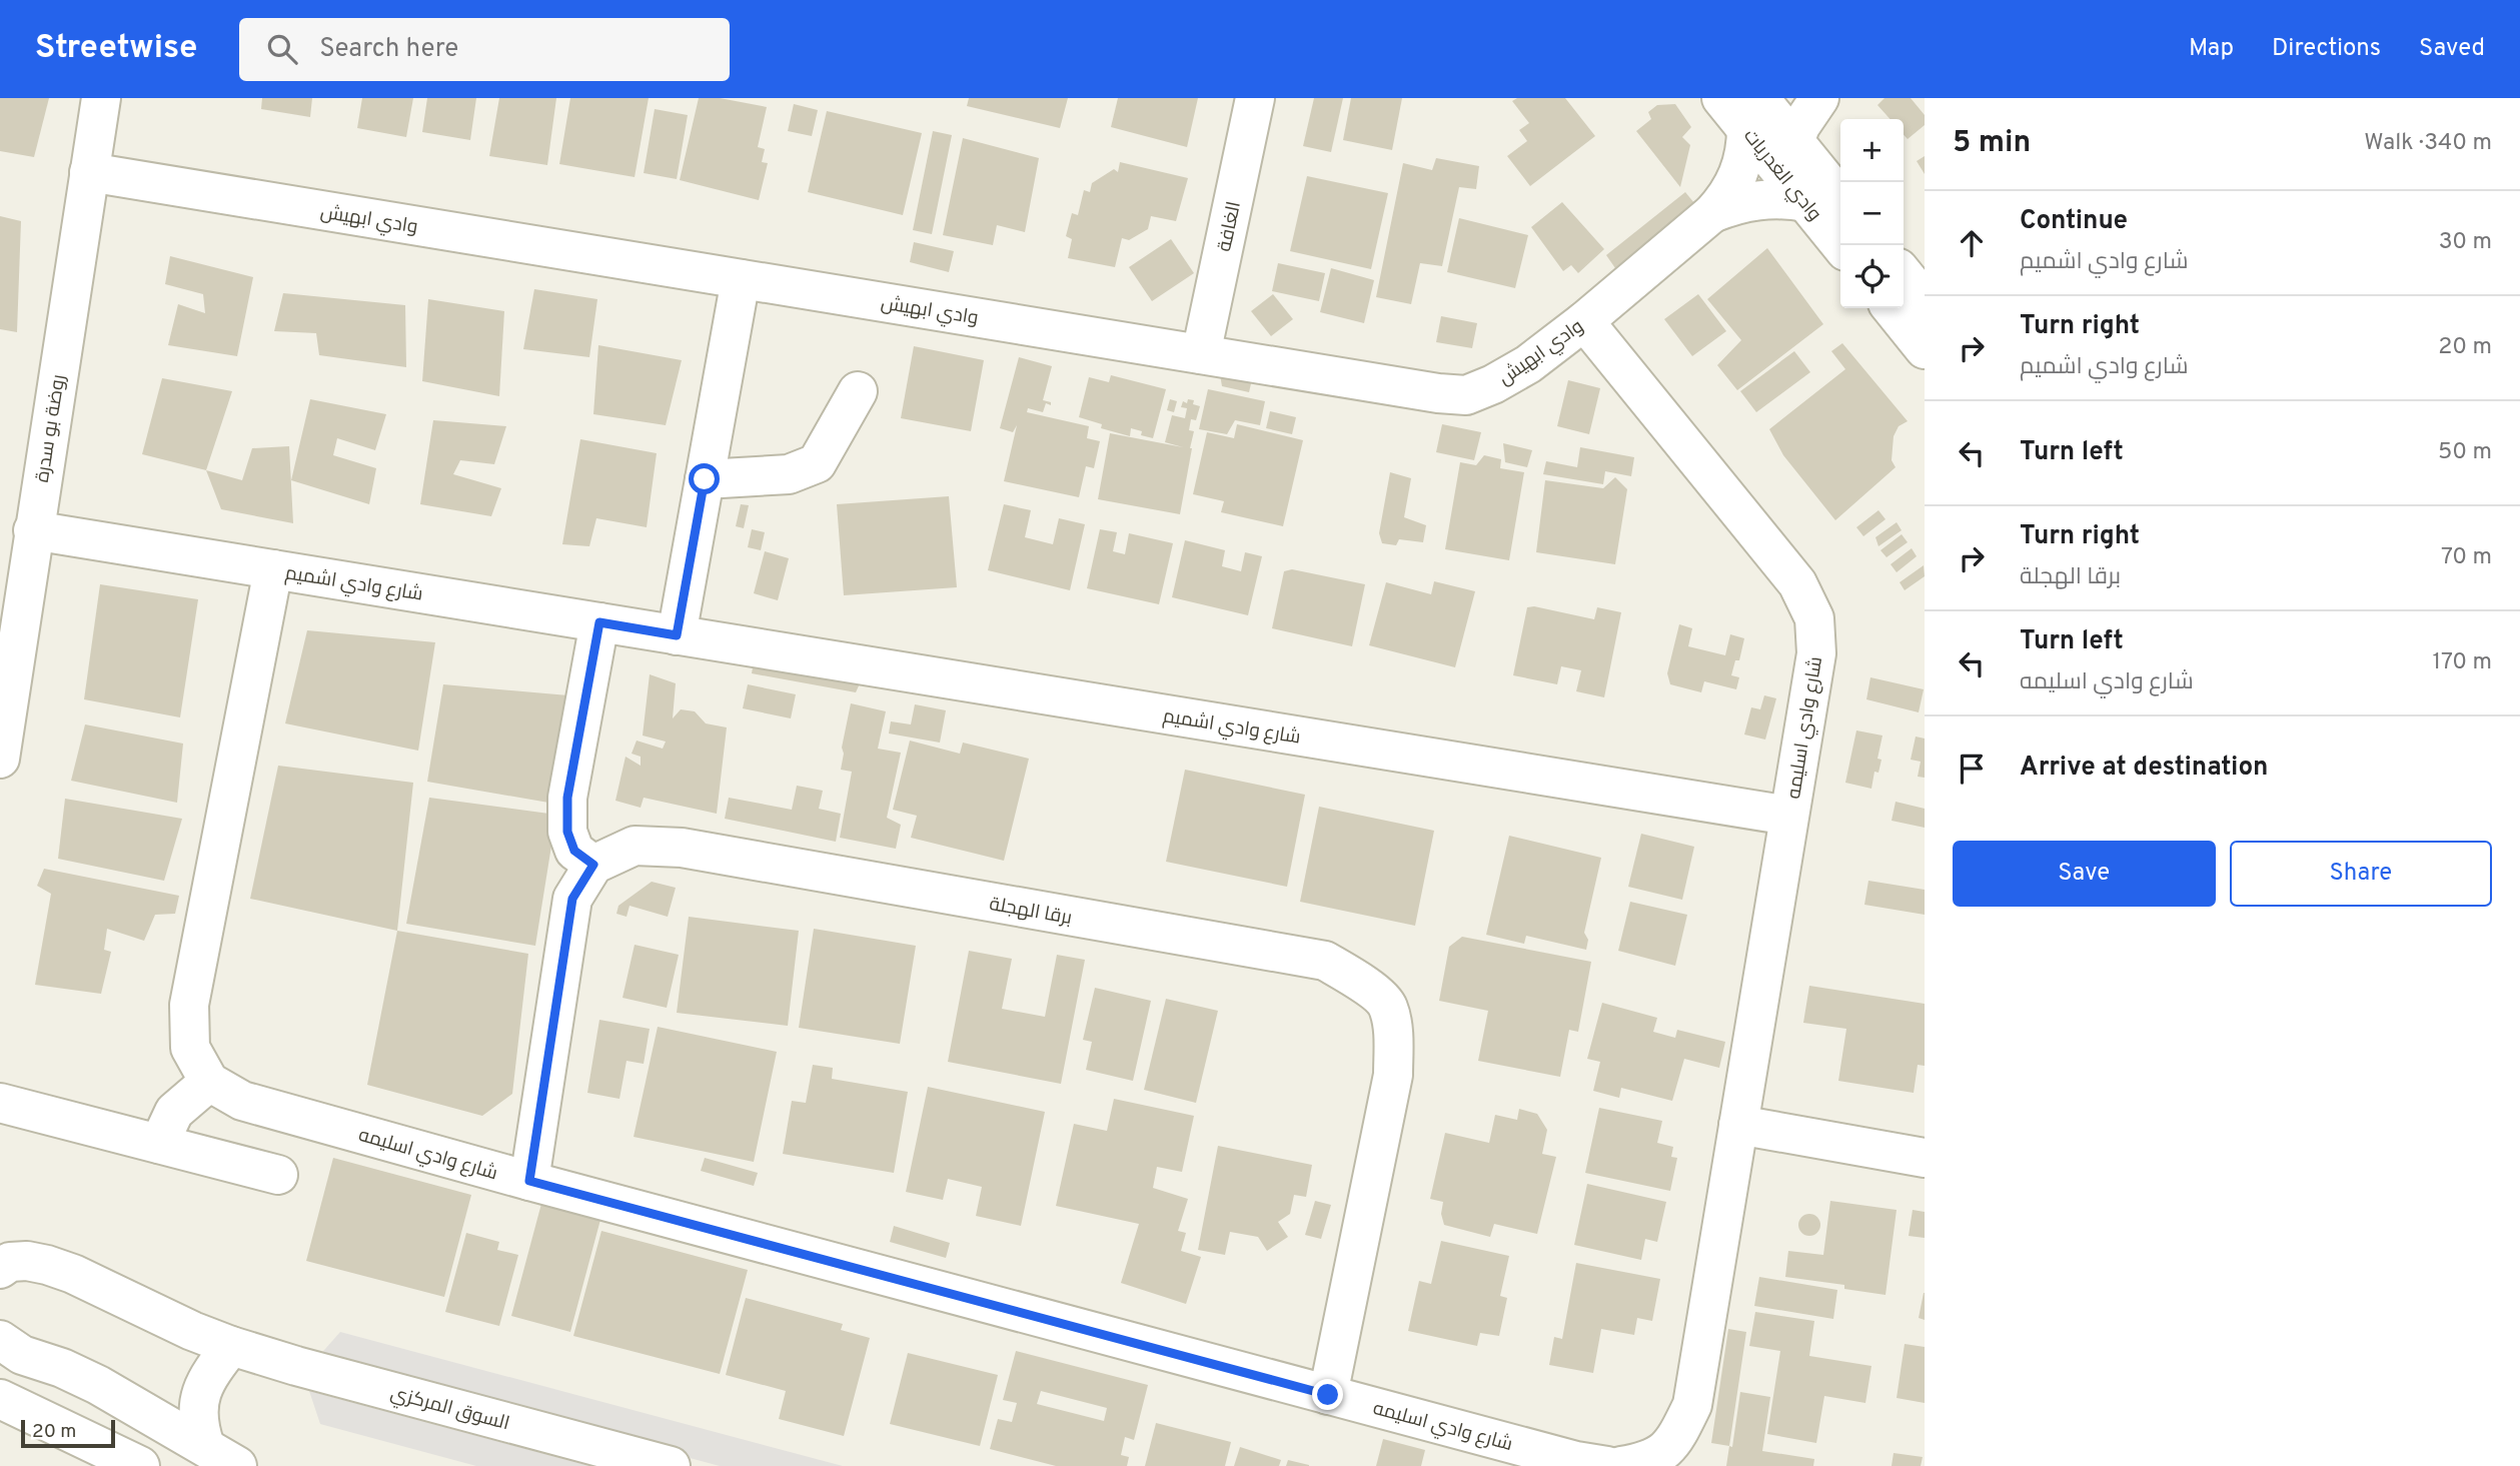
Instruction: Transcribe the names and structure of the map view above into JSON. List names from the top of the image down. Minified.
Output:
{"streets":{"street":["وادي الغدريات","وادي ابهيش","الغافة","روضة بو سدرة","شارع وادي اشميم","شارع وادي اسليمه","برقا الهجلة","السوق المركزي"]},"crossings":[["وادي الغدريات","وادي ابهيش"],["وادي ابهيش","الغافة"],["وادي ابهيش","روضة بو سدرة"],["وادي ابهيش","شارع وادي اسليمه"],["روضة بو سدرة","شارع وادي اشميم"],["شارع وادي اشميم","شارع وادي اسليمه"],["شارع وادي اسليمه","برقا الهجلة"]],"scale_bar":"20 m","page":{"header":"Streetwise","search":"Search here","nav":["Map","Directions","Saved"],"heading":["5 min","Walk · 340 m"],"map_buttons":["+","−"],"list":[["Continue","شارع وادي اشميم","30 m"],["Turn right","شارع وادي اشميم","20 m"],["Turn left","50 m"],["Turn right","برقا الهجلة","70 m"],["Turn left","شارع وادي اسليمه","170 m"],"Arrive at destination"],"buttons":["Save","Share"],"scale":"20 m"}}
